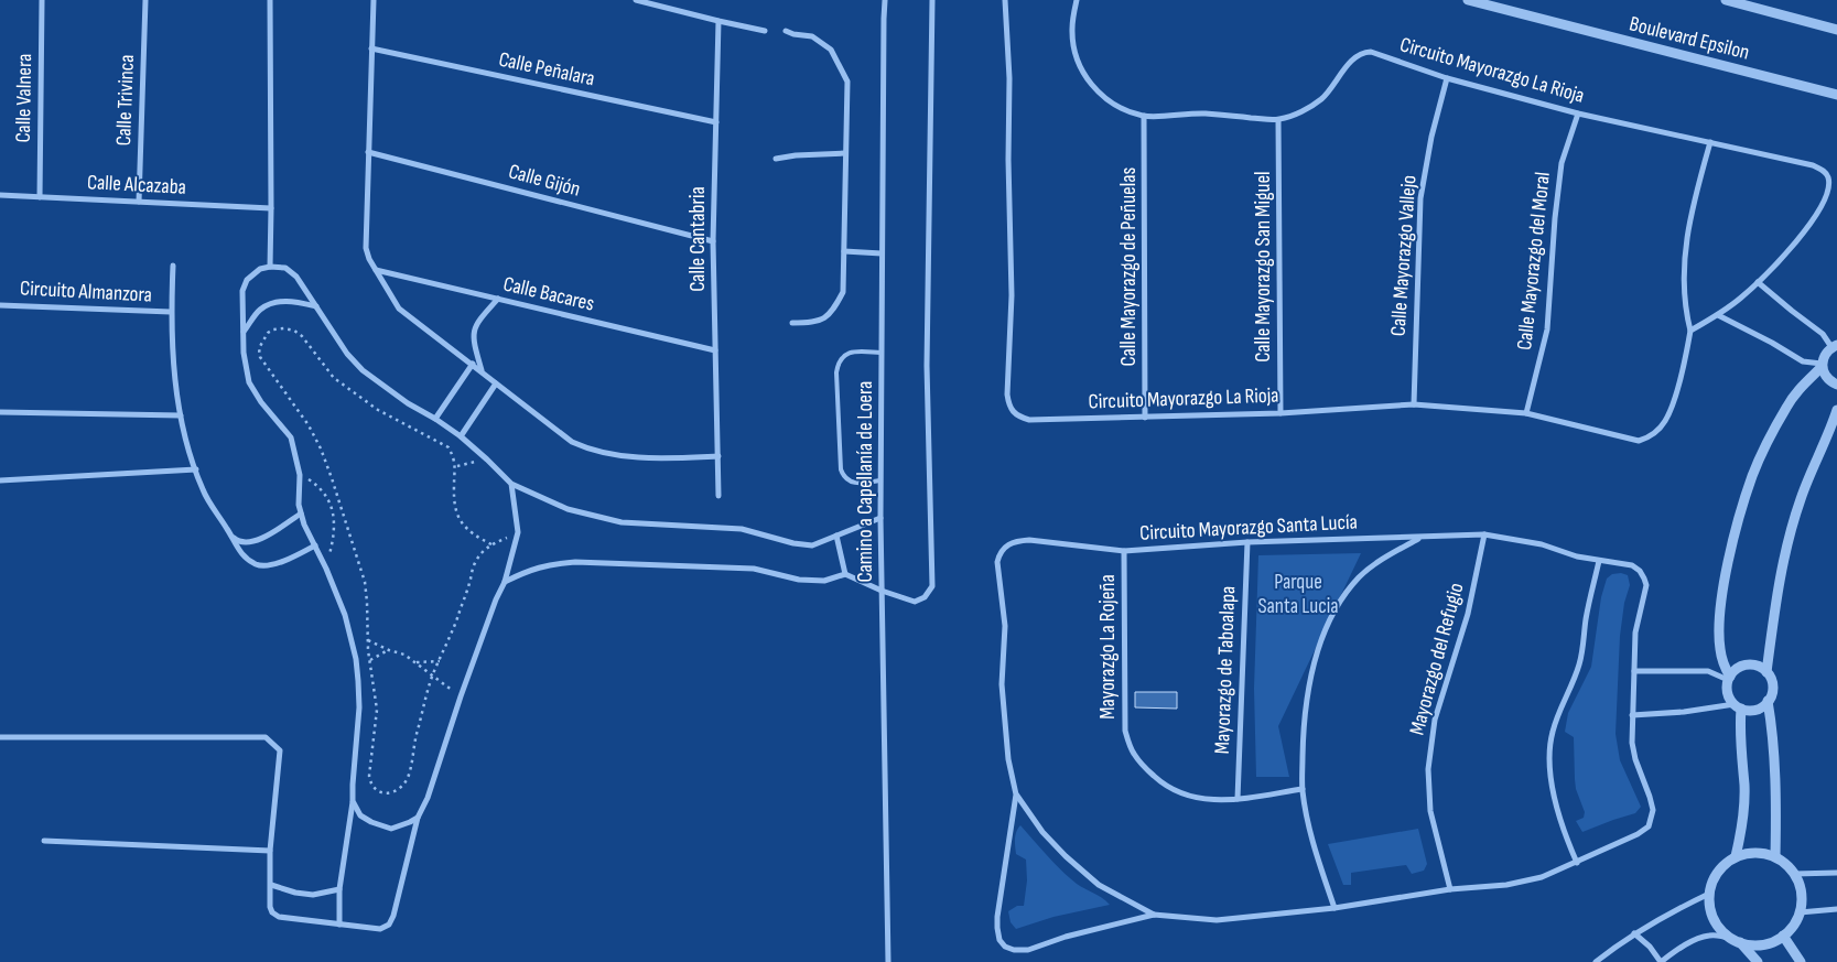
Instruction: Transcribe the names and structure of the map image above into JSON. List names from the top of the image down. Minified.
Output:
{"streets":{"street":["Boulevard Epsilon","Calle Peñalara","Circuito Mayorazgo La Rioja","Calle Valnera","Calle Trivinca","Calle Gijón","Calle Alcazaba","Calle Cantabria","Calle Mayorazgo Vallejo","Calle Mayorazgo del Moral","Calle Mayorazgo de Peñuelas","Calle Mayorazgo San Miguel","Circuito Almanzora","Calle Bacares","Camino a Capellanía de Loera","Circuito Mayorazgo Santa Lucía","Mayorazgo La Rojeña","Mayorazgo del Refugio","Mayorazgo de Taboalapa"]},"crossings":[["Calle Peñalara","Calle Cantabria"],["Circuito Mayorazgo La Rioja","Calle Mayorazgo Vallejo"],["Circuito Mayorazgo La Rioja","Calle Mayorazgo del Moral"],["Circuito Mayorazgo La Rioja","Calle Mayorazgo de Peñuelas"],["Circuito Mayorazgo La Rioja","Calle Mayorazgo San Miguel"],["Calle Valnera","Calle Alcazaba"],["Calle Trivinca","Calle Alcazaba"],["Calle Gijón","Calle Cantabria"],["Calle Cantabria","Calle Bacares"],["Circuito Mayorazgo Santa Lucía","Mayorazgo La Rojeña"],["Circuito Mayorazgo Santa Lucía","Mayorazgo del Refugio"],["Circuito Mayorazgo Santa Lucía","Mayorazgo de Taboalapa"],["Mayorazgo La Rojeña","Mayorazgo de Taboalapa"]],"parks":["Parque Santa Lucia"]}
